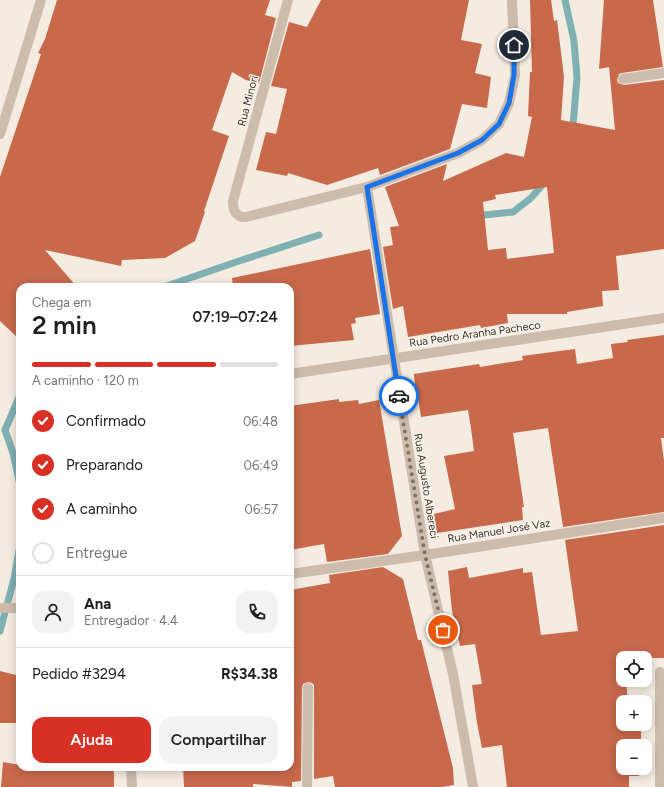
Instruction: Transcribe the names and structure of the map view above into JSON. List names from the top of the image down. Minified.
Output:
{"streets":{"street":["Rua Minori","Rua Pedro Aranha Pacheco","Rua Augusto Albereci","Rua Manuel José Vaz"]},"crossings":[["Rua Minori","Rua Augusto Albereci"],["Rua Pedro Aranha Pacheco","Rua Augusto Albereci"],["Rua Augusto Albereci","Rua Manuel José Vaz"]],"page":{"heading":["2 min","Chega em","07:19–07:24"],"panel":["Ana","Entregador · 4.4","Pedido #3294","R$34.38"],"bar":"A caminho · 120 m","list":[["Confirmado","06:48"],["Preparando","06:49"],["A caminho","06:57"],"Entregue"],"map_buttons":["+","−"],"buttons":["Ajuda","Compartilhar"]}}
